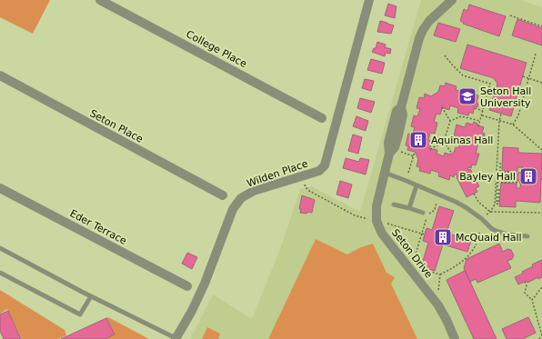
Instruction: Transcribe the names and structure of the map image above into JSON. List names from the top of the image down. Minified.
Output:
{"streets":{"street":["College Place","Seton Place","Wilden Place","Eder Terrace","Seton Drive"]},"places":{"school or university":["Seton Hall University"],"building":["Aquinas Hall","Bayley Hall","McQuaid Hall"]}}
